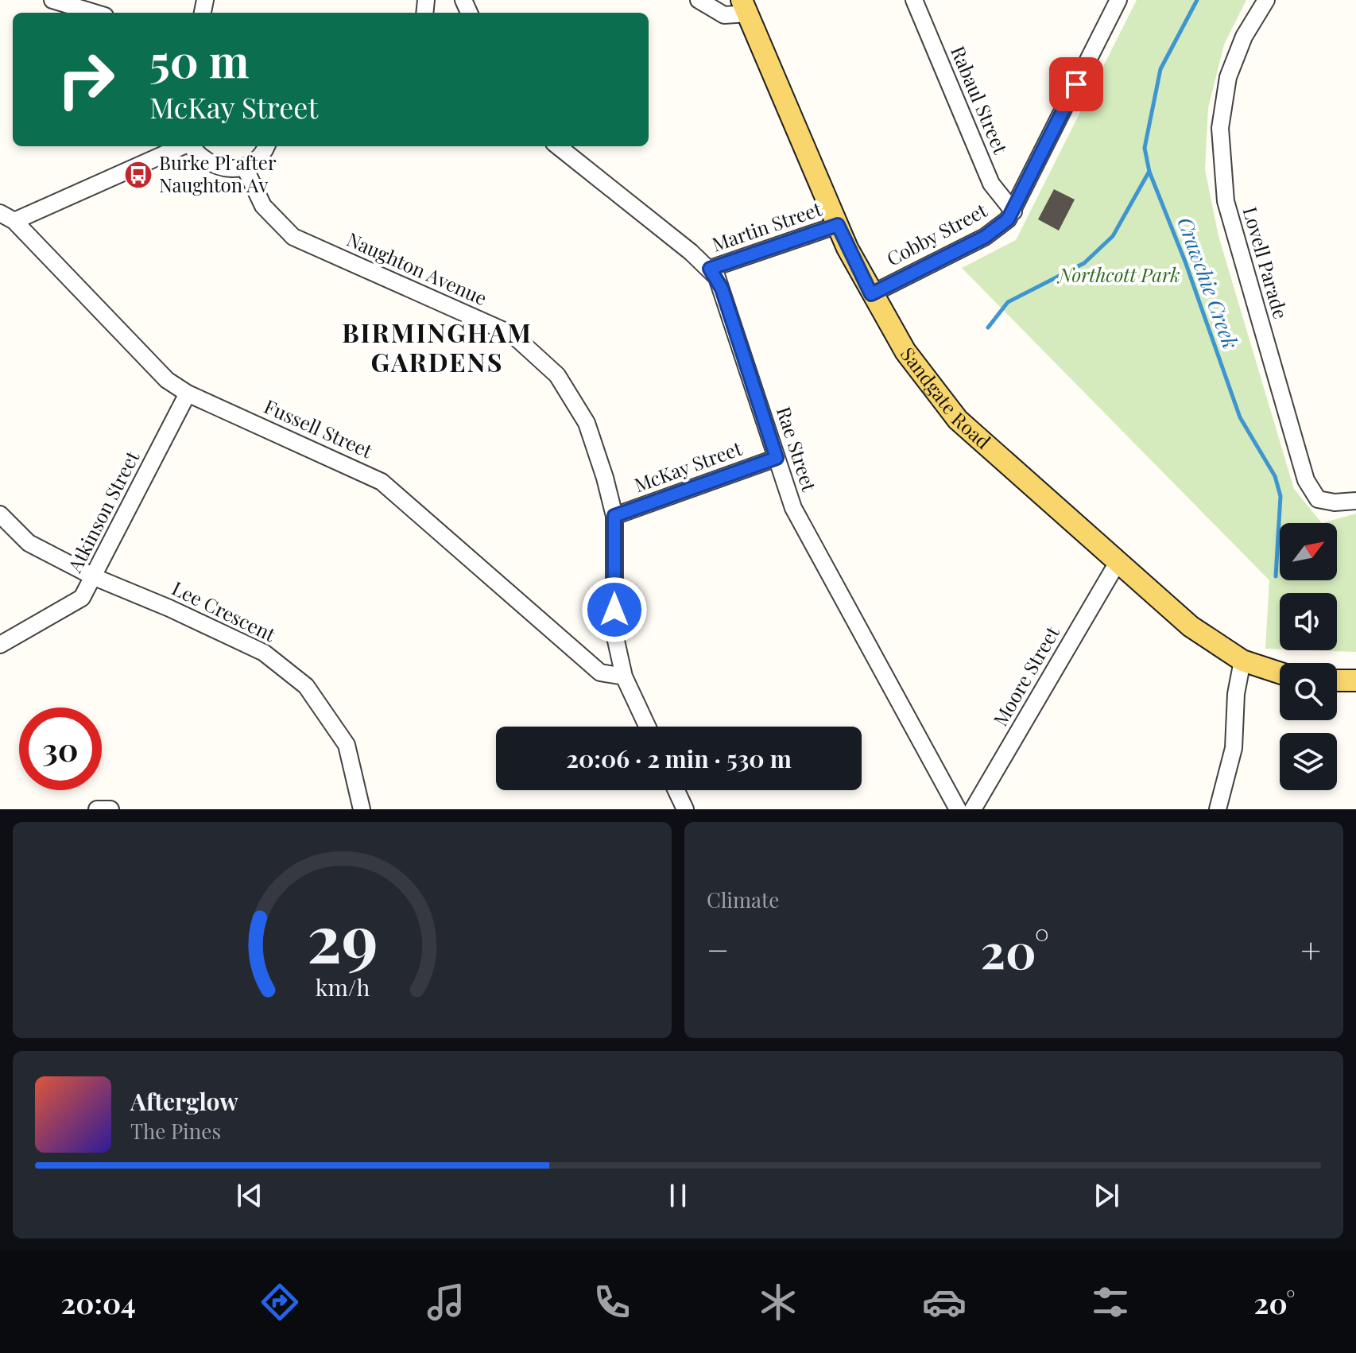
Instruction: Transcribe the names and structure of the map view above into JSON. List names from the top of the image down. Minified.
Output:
{"streets":{"main road":["Sandgate Road"],"street":["Rabaul Street","Martin Street","Cobby Street","Lovell Parade","Naughton Avenue","Fussell Street","Rae Street","McKay Street","Atkinson Street","Lee Crescent","Moore Street"]},"crossings":[["Rabaul Street","Cobby Street"],["Martin Street","Sandgate Road"],["Martin Street","Rae Street"],["Cobby Street","Sandgate Road"],["Naughton Avenue","Fussell Street"],["Naughton Avenue","McKay Street"],["Sandgate Road","Moore Street"],["Fussell Street","Atkinson Street"],["Rae Street","McKay Street"],["Atkinson Street","Lee Crescent"]],"districts":["BIRMINGHAM GARDENS"],"water":["Crawchie Creek"],"parks":["Northcott Park"],"places":{"bus stop":["Burke Pl after Naughton Av"]},"north":"top right","page":{"turn":["50 m","McKay Street"],"limit":"30","trip":"20:06 · 2 min · 530 m","tile":"Climate","heat":["−","20°","+"],"song":["Afterglow","The Pines"],"tabs":["20:04","20°"],"gauge":["29","km/h"]}}
